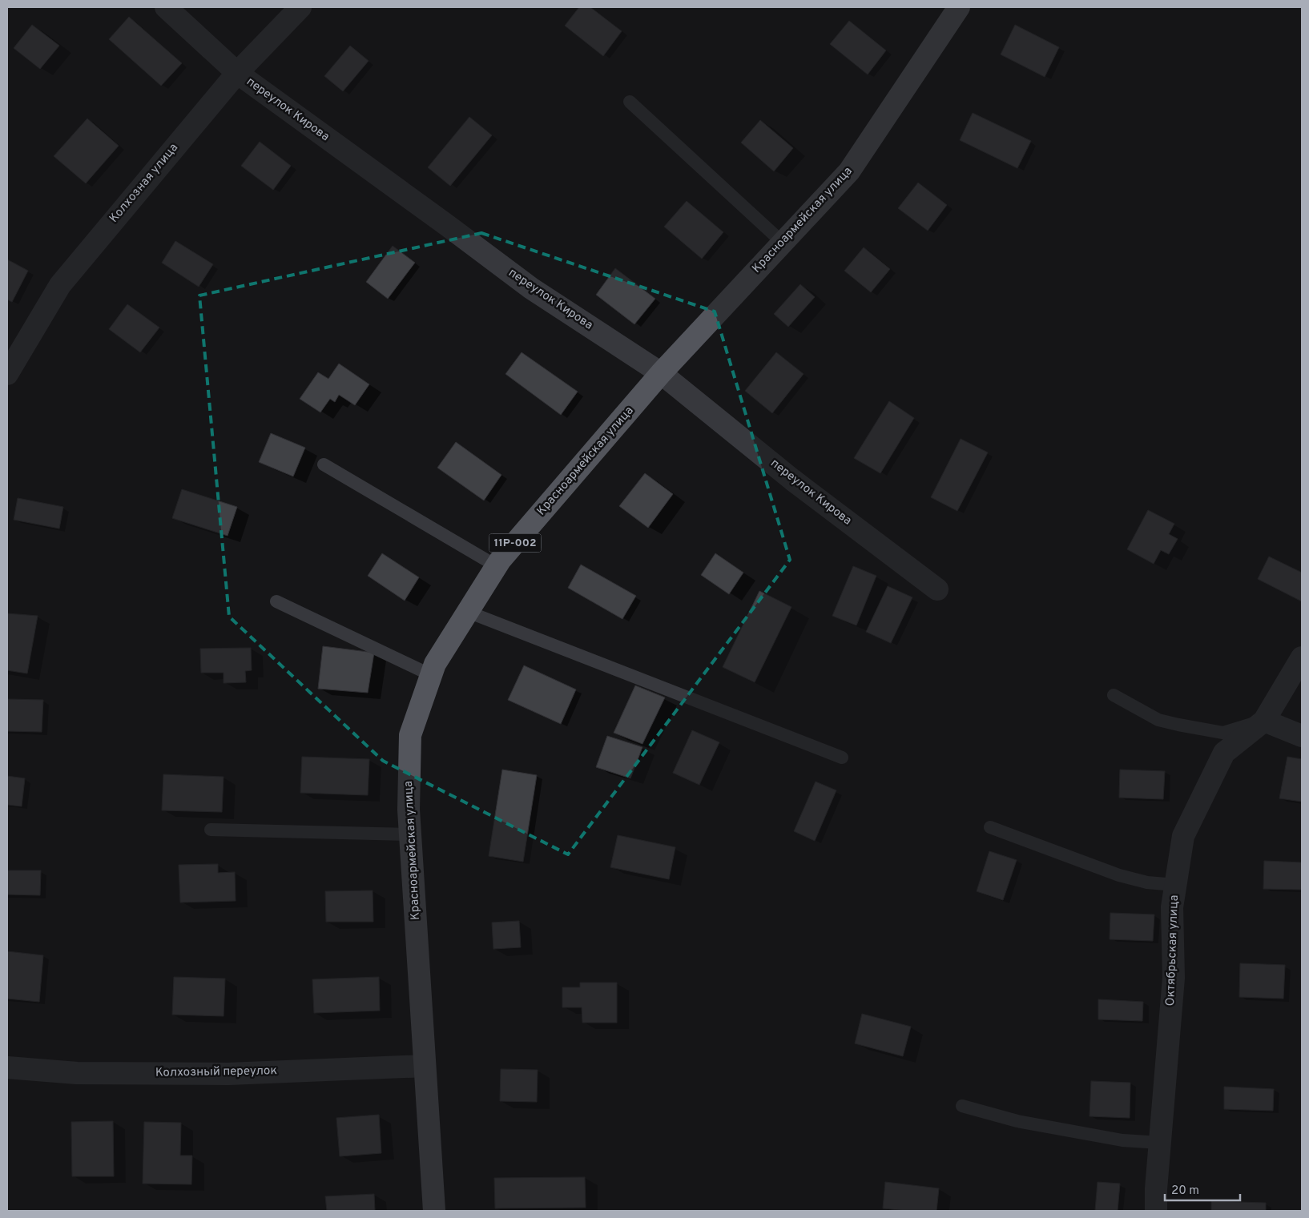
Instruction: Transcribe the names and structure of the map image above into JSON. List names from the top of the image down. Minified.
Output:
{"streets":{"main road":["Красноармейская улица","11Р-002"],"street":["переулок Кирова","Колхозная улица","Октябрьская улица","Колхозный переулок"]},"crossings":[["переулок Кирова","Колхозная улица"],["переулок Кирова","Красноармейская улица"],["Красноармейская улица","Колхозный переулок"]],"scale_bar":"20 m"}
